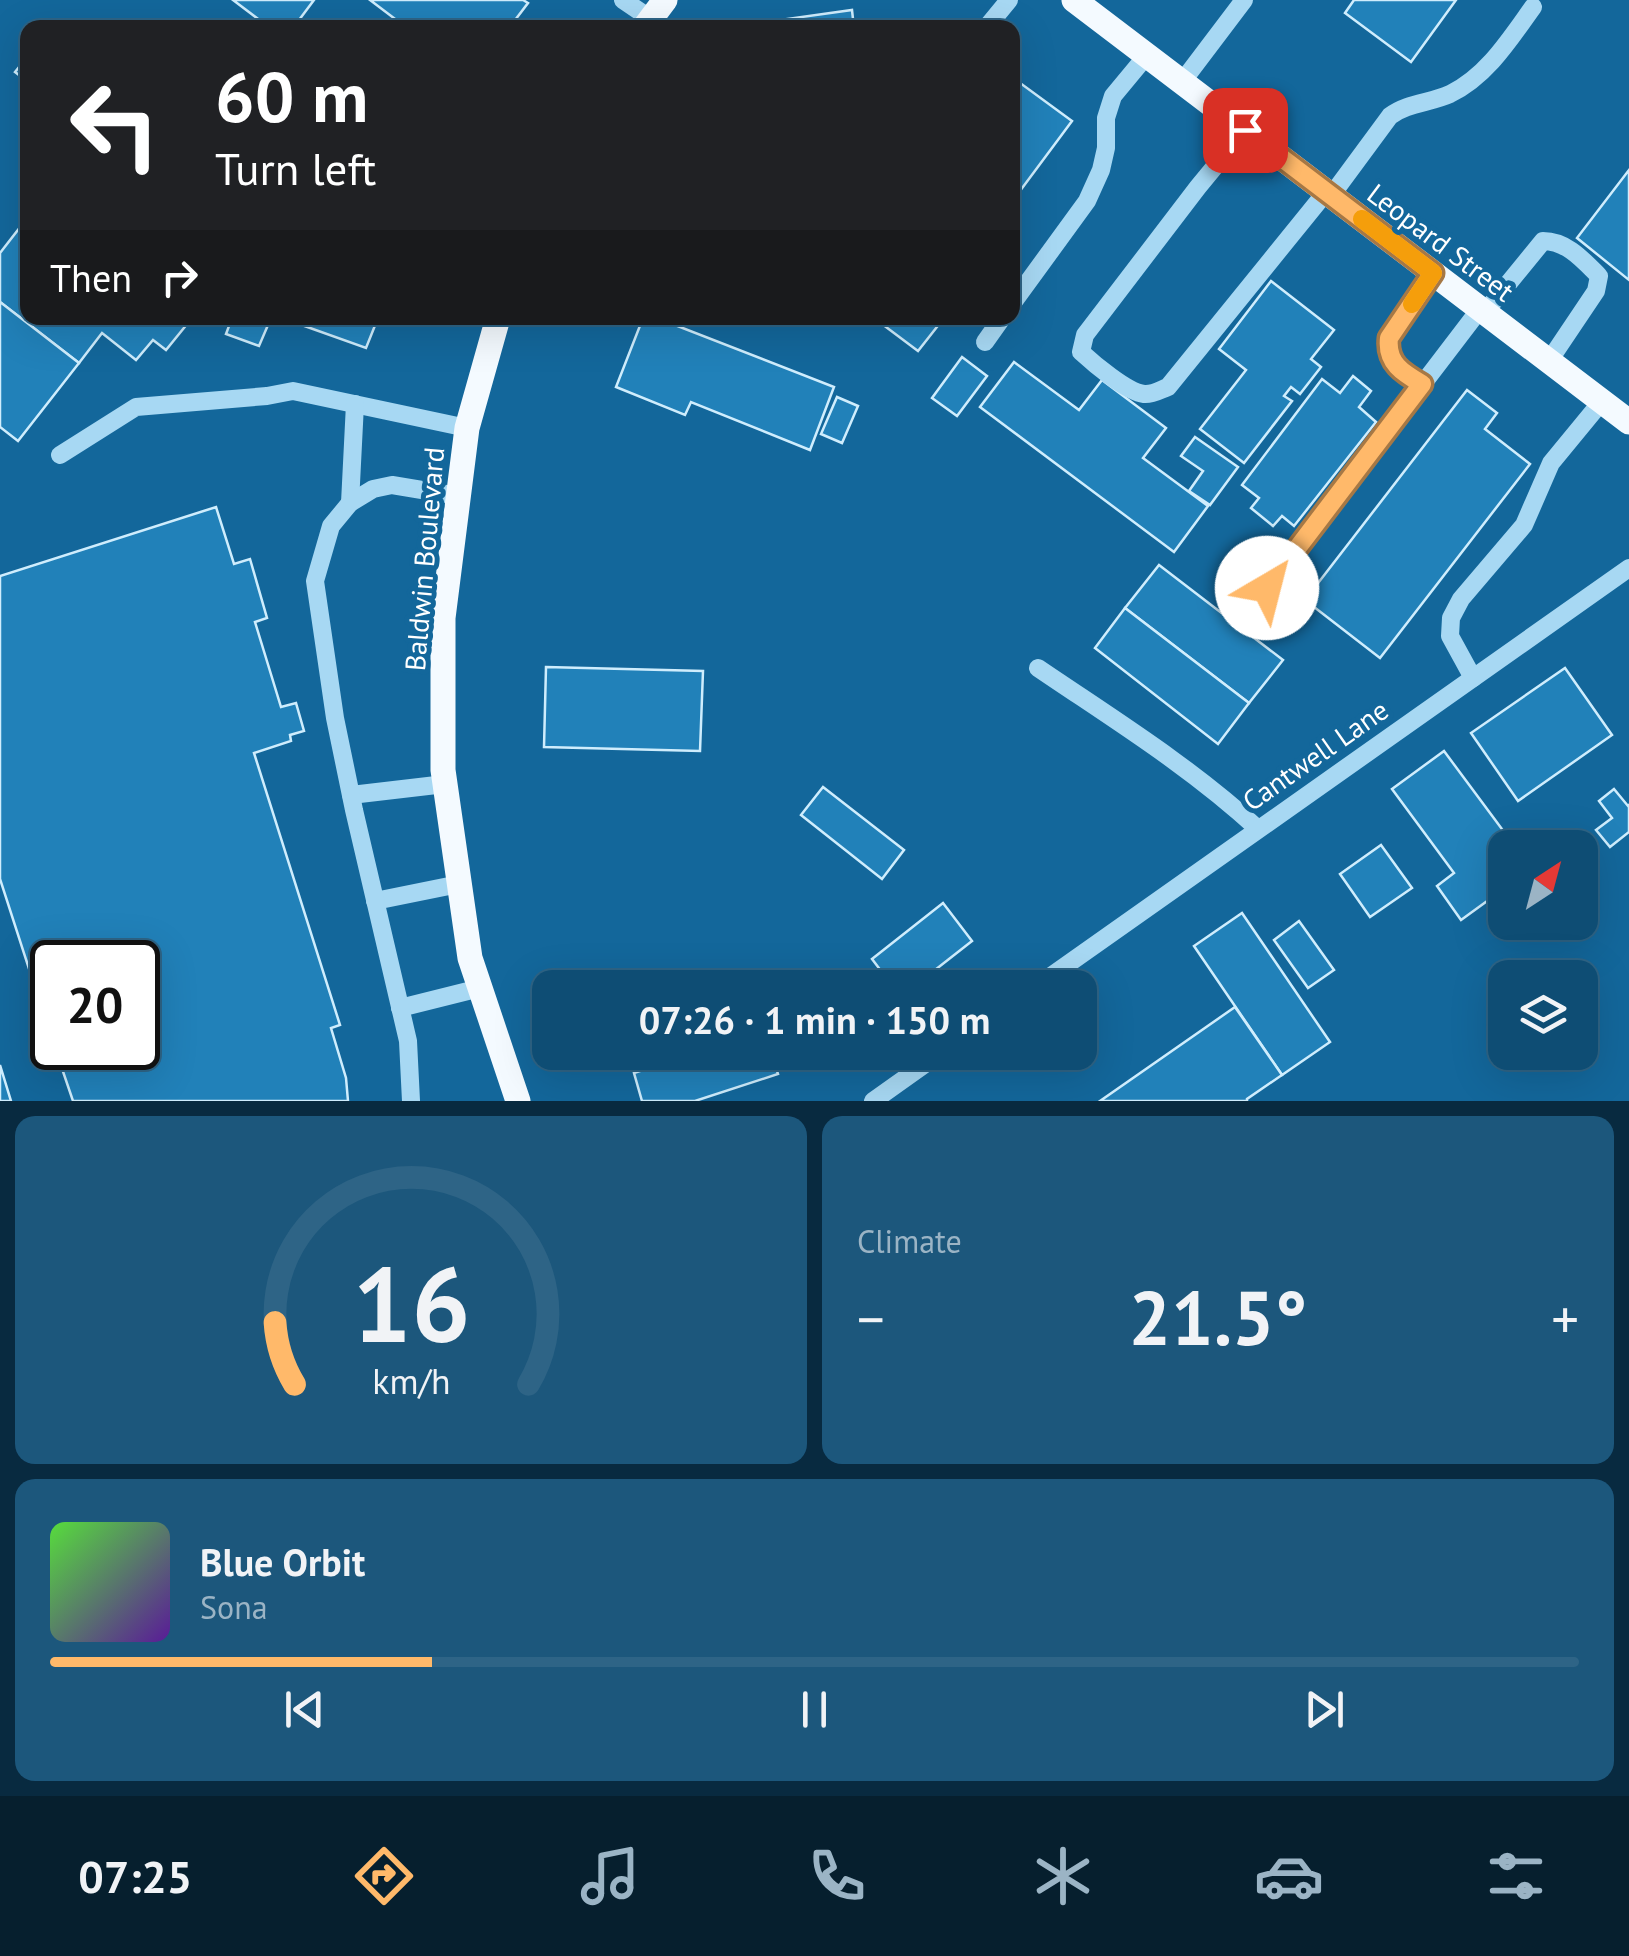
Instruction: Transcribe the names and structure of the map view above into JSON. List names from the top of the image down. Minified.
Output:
{"streets":{"main road":["Leopard Street","Baldwin Boulevard"],"street":["Cantwell Lane"]},"north":"top right","page":{"turn":["60 m","Turn left"],"then":"Then","limit":"20","trip":"07:26 · 1 min · 150 m","tile":"Climate","heat":["−","21.5°","+"],"song":["Blue Orbit","Sona"],"tabs":"07:25","gauge":["16","km/h"]}}
